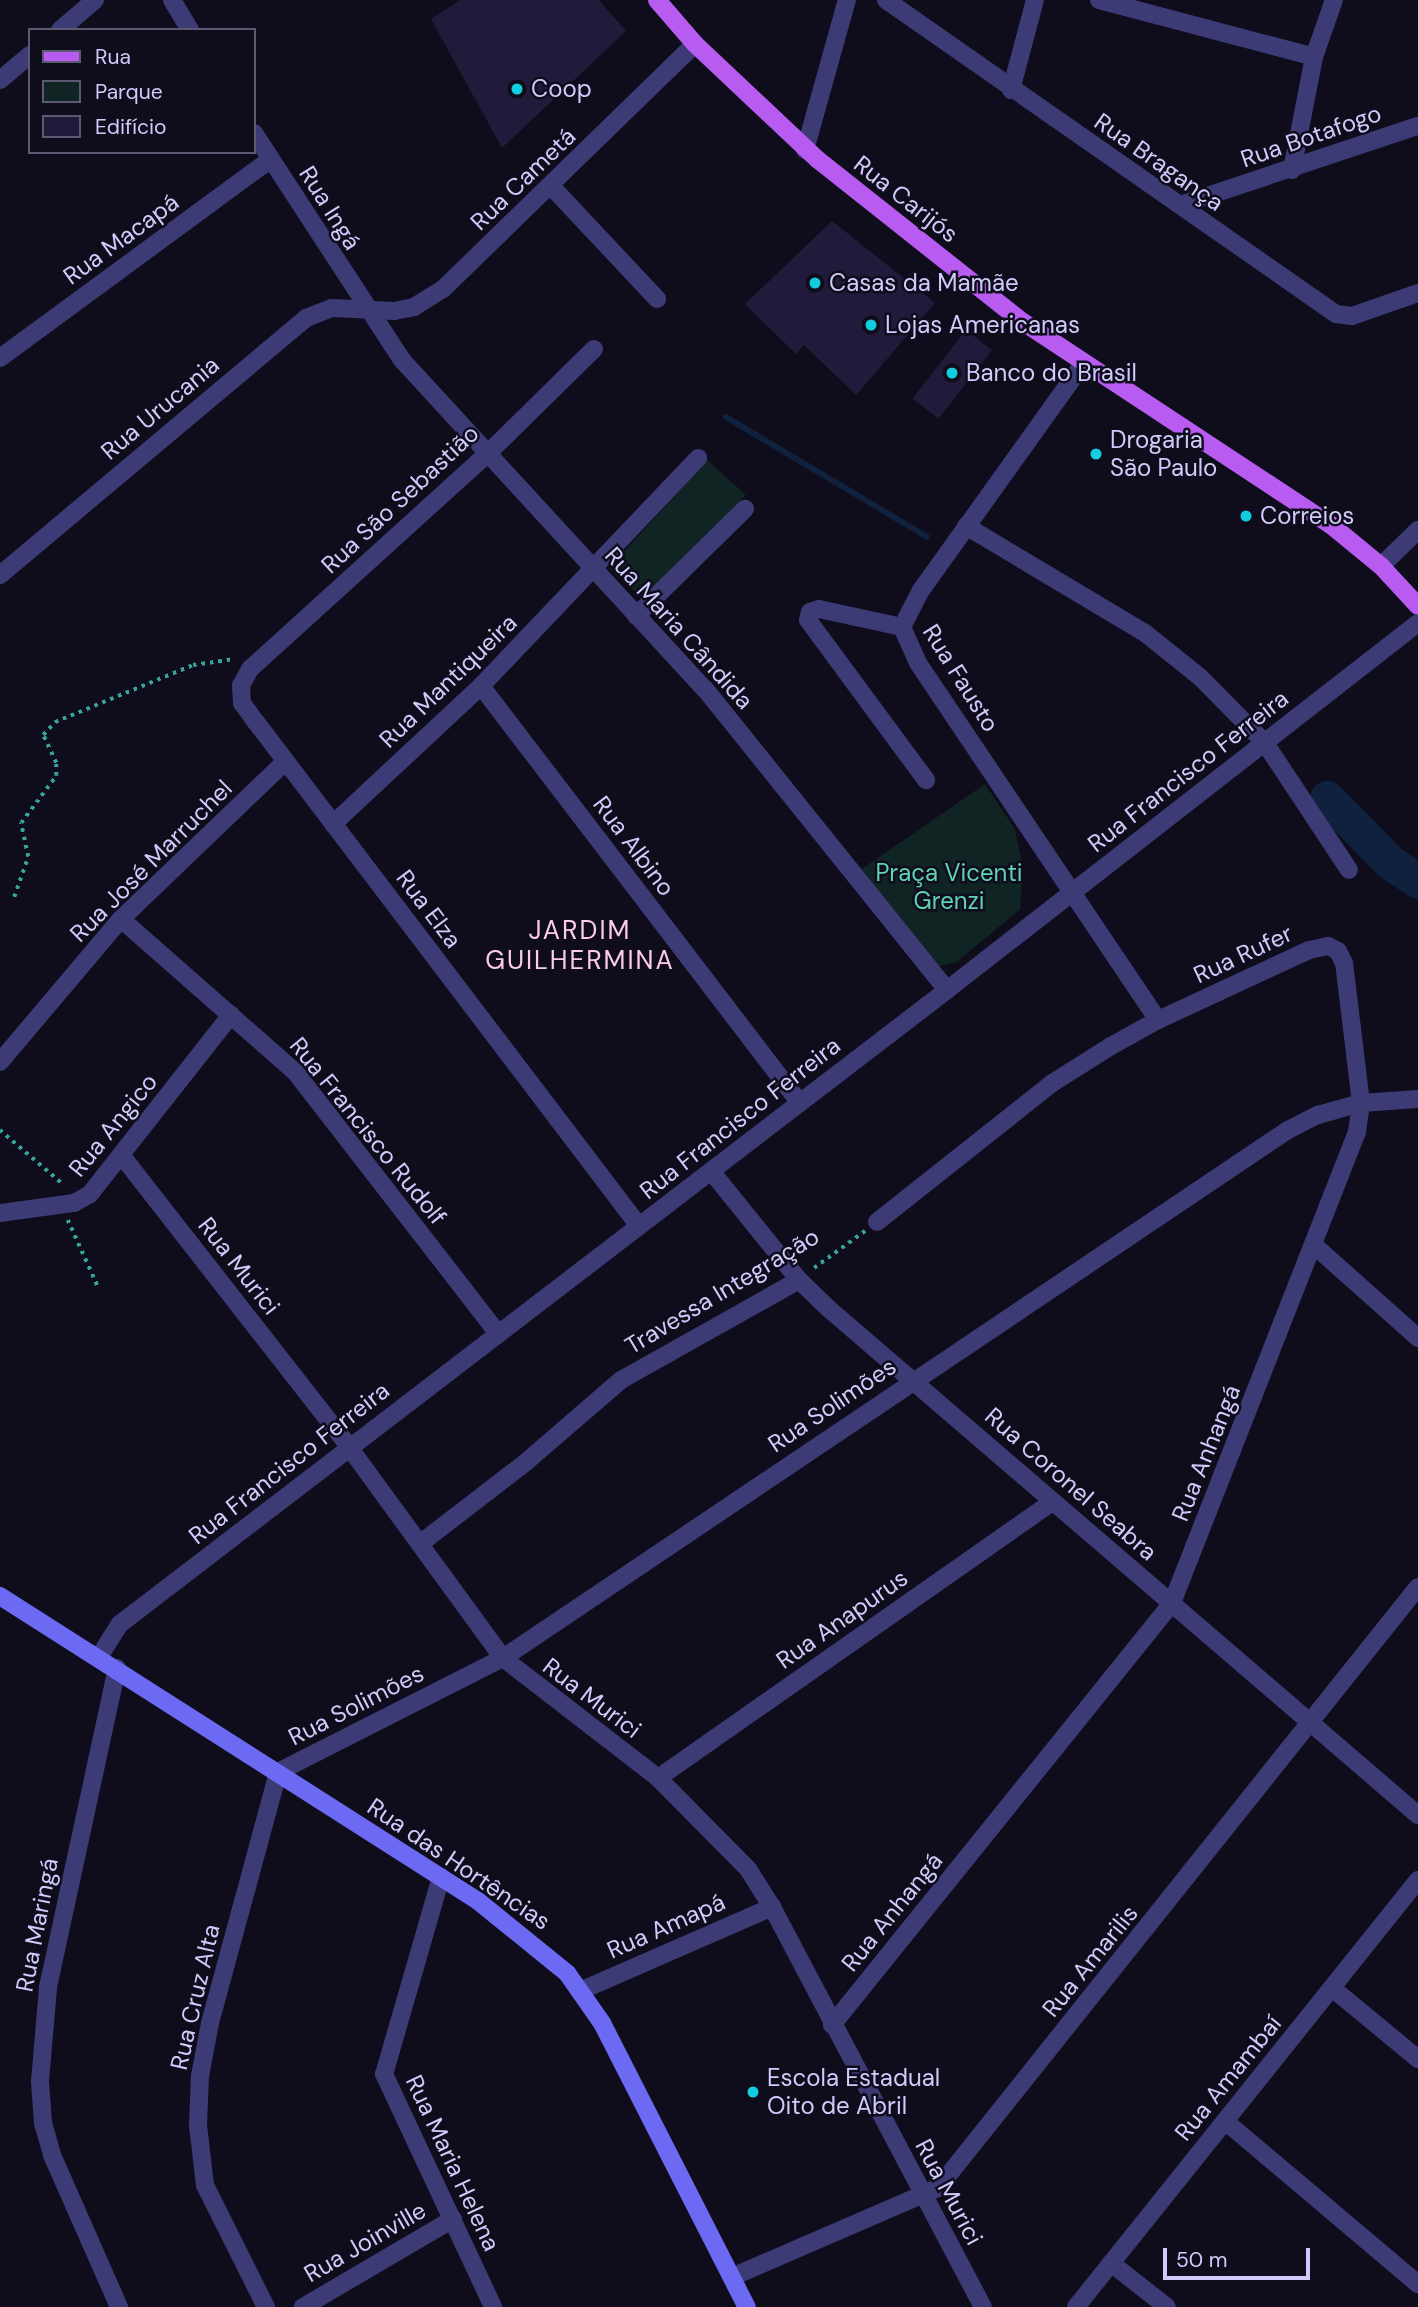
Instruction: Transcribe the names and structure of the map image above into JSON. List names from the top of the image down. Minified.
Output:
{"streets":{"main road":["Rua Carijós","Rua das Hortências"],"street":["Rua Botafogo","Rua Bragança","Rua Cametá","Rua Ingá","Rua Macapá","Rua Urucania","Rua São Sebastião","Rua Maria Cândida","Rua Fausto","Rua Mantiqueira","Rua Francisco Ferreira","Rua Albino","Rua José Marruchel","Rua Elza","Rua Rufer","Rua Angico","Rua Francisco Rudolf","Rua Murici","Travessa Integração","Rua Solimões","Rua Anhangá","Rua Coronel Seabra","Rua Anapurus","Rua Maringá","Rua Amapá","Rua Amarilis","Rua Cruz Alta","Rua Amambaí","Rua Maria Helena","Rua Joinville"]},"crossings":[["Rua Botafogo","Rua Bragança"],["Rua Cametá","Rua Carijós"],["Rua Cametá","Rua Ingá"],["Rua Cametá","Rua Urucania"],["Rua Cametá","Rua Maria Cândida"],["Rua Carijós","Rua Fausto"],["Rua Ingá","Rua Macapá"],["Rua Ingá","Rua Urucania"],["Rua Ingá","Rua Maria Cândida"],["Rua Urucania","Rua Maria Cândida"],["Rua São Sebastião","Rua Maria Cândida"],["Rua São Sebastião","Rua Elza"],["Rua Maria Cândida","Rua Mantiqueira"],["Rua Maria Cândida","Rua Francisco Ferreira"],["Rua Fausto","Rua Francisco Ferreira"],["Rua Fausto","Rua Rufer"],["Rua Mantiqueira","Rua Albino"],["Rua Mantiqueira","Rua Elza"],["Rua Francisco Ferreira","Rua Albino"],["Rua Francisco Ferreira","Rua Elza"],["Rua Francisco Ferreira","Rua Francisco Rudolf"],["Rua Francisco Ferreira","Rua Murici"],["Rua Francisco Ferreira","Rua Coronel Seabra"],["Rua Francisco Ferreira","Rua das Hortências"],["Rua José Marruchel","Rua Elza"],["Rua José Marruchel","Rua Francisco Rudolf"],["Rua Rufer","Rua Anhangá"],["Rua Angico","Rua Francisco Rudolf"],["Rua Angico","Rua Murici"],["Rua Murici","Travessa Integração"],["Rua Murici","Rua Solimões"],["Rua Murici","Rua Anhangá"],["Rua Murici","Rua Anapurus"],["Rua Murici","Rua Amapá"],["Rua Murici","Rua Amarilis"],["Travessa Integração","Rua Coronel Seabra"],["Rua Solimões","Rua Anhangá"],["Rua Solimões","Rua Coronel Seabra"],["Rua Solimões","Rua das Hortências"],["Rua Solimões","Rua Cruz Alta"],["Rua Anhangá","Rua Coronel Seabra"],["Rua Coronel Seabra","Rua Anapurus"],["Rua Coronel Seabra","Rua Amarilis"],["Rua das Hortências","Rua Maringá"],["Rua das Hortências","Rua Amapá"],["Rua das Hortências","Rua Amarilis"],["Rua das Hortências","Rua Cruz Alta"],["Rua das Hortências","Rua Maria Helena"],["Rua Maria Helena","Rua Joinville"]],"districts":["JARDIM GUILHERMINA"],"parks":["Praça Vicenti Grenzi"],"places":["Coop","Casas da Mamãe","Lojas Americanas","Banco do Brasil","Drogaria São Paulo","Correios","Escola Estadual Oito de Abril"],"legend":["Rua","Parque","Edifício"],"scale_bar":"50 m"}
